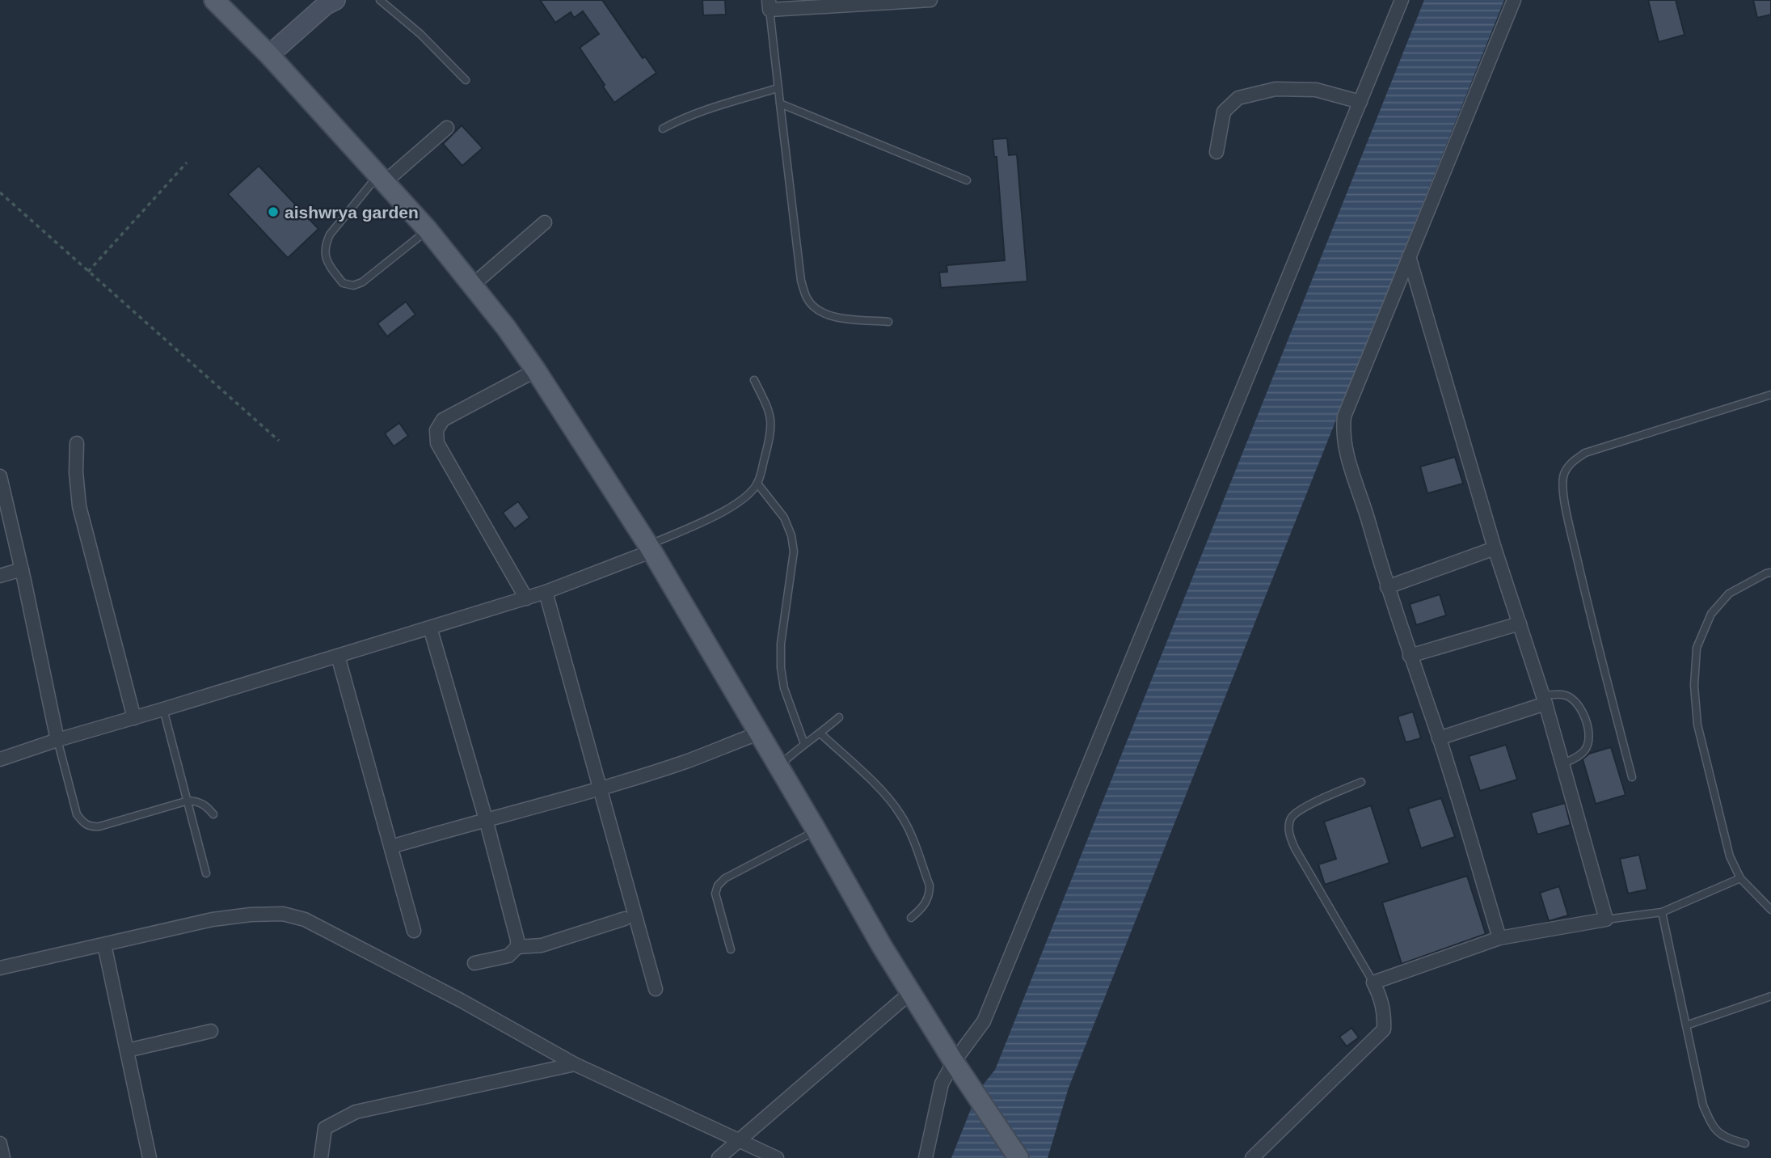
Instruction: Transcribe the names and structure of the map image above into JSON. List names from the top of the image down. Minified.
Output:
{"places":["aishwrya garden"]}
